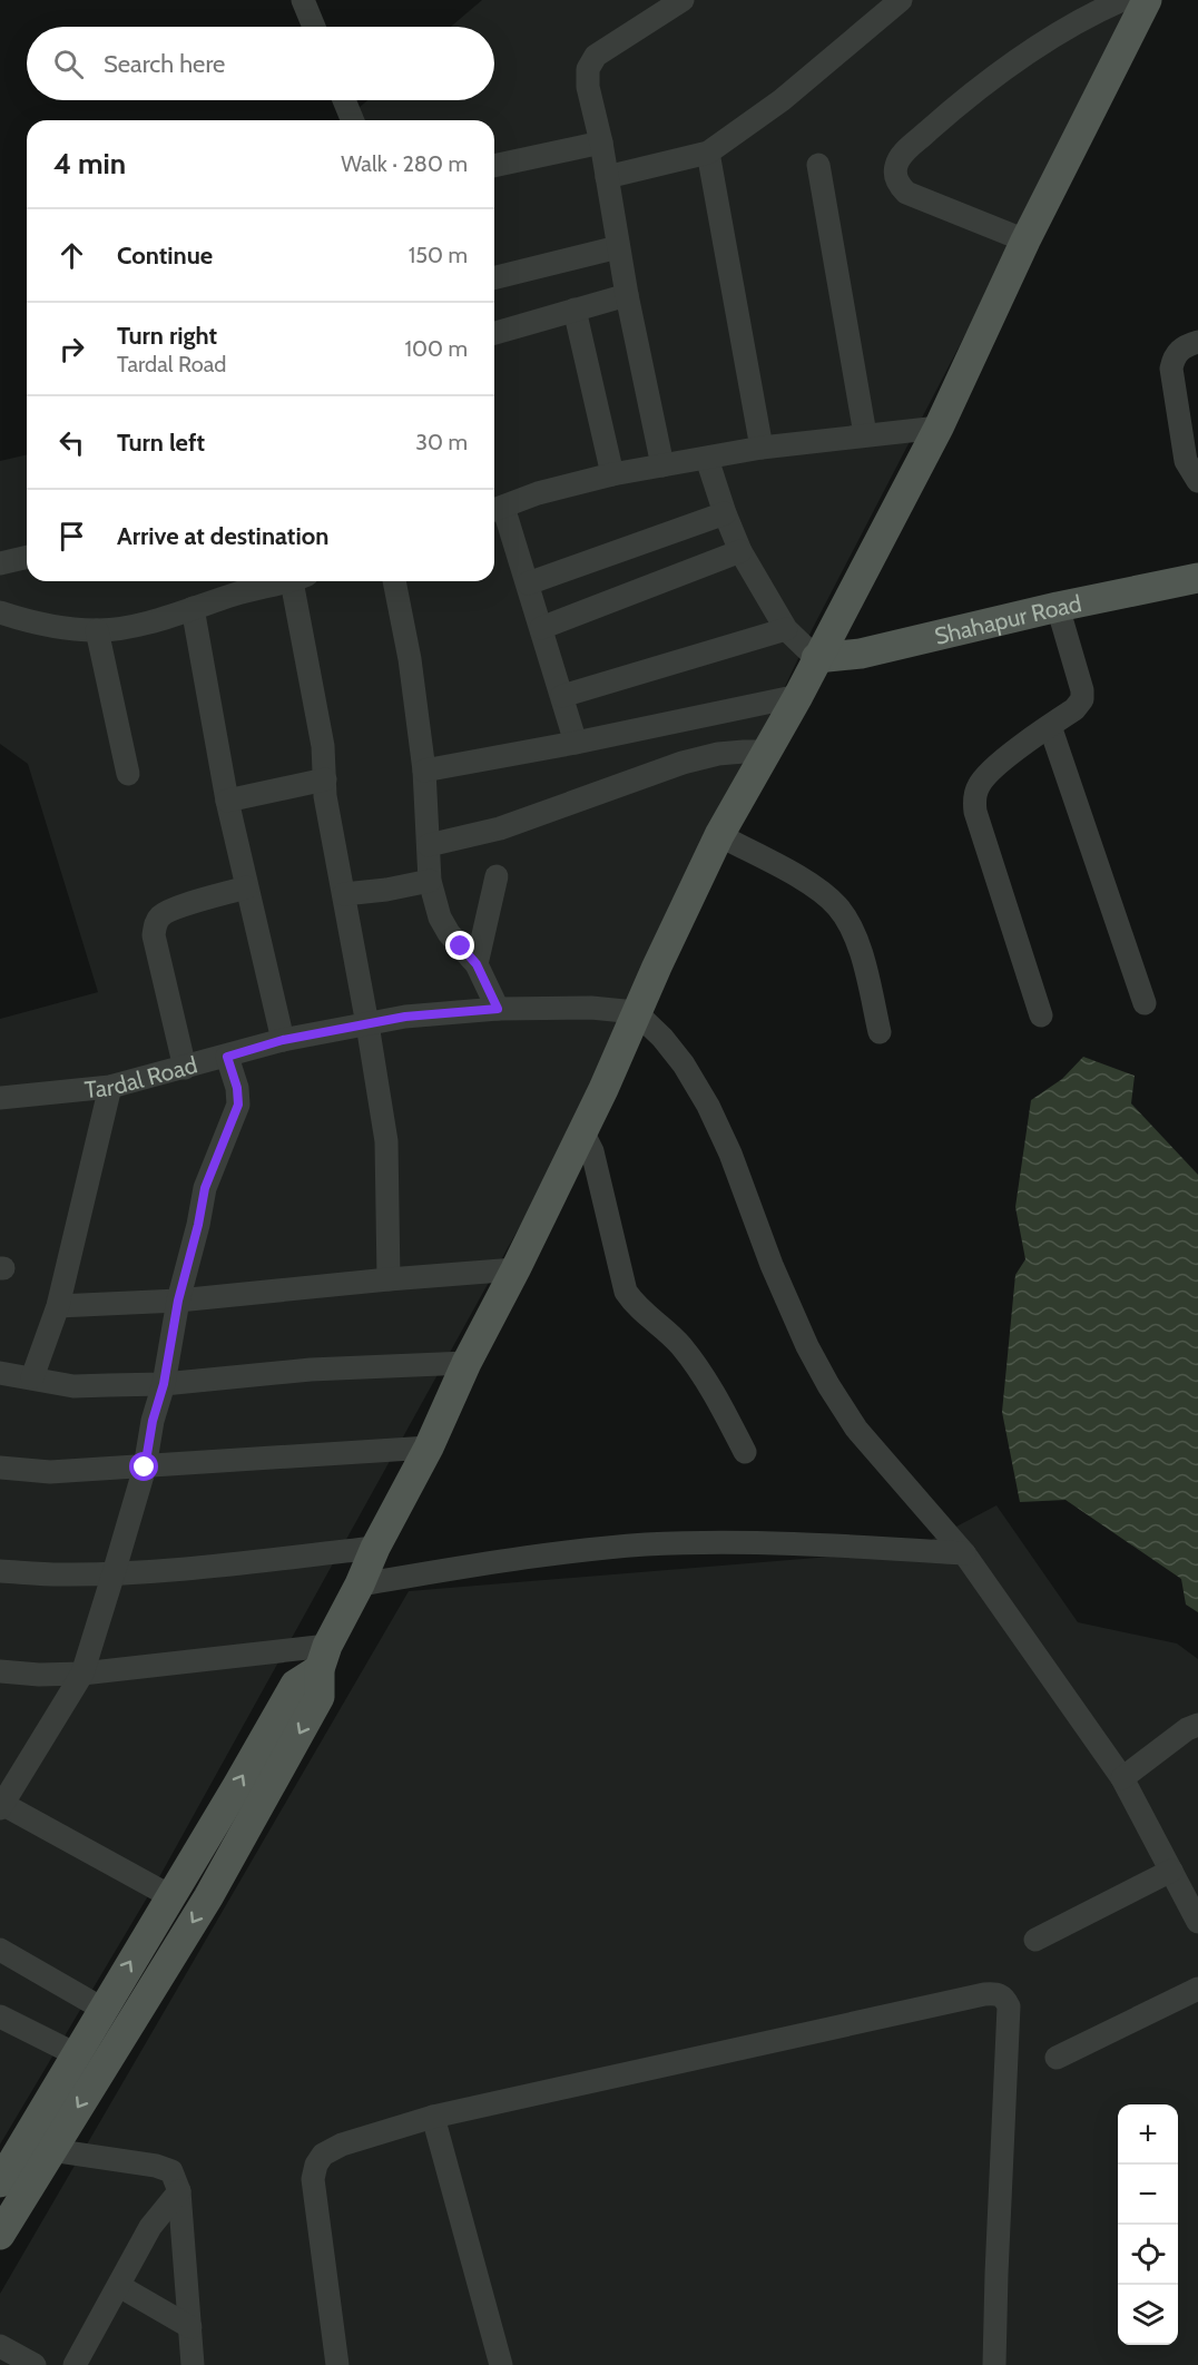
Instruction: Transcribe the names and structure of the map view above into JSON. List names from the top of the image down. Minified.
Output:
{"streets":{"main road":["Shahapur Road"],"street":["Tardal Road"]},"page":{"search":"Search here","heading":["4 min","Walk · 280 m"],"list":[["Continue","150 m"],["Turn right","Tardal Road","100 m"],["Turn left","30 m"],"Arrive at destination"],"map_buttons":["+","−"]}}
